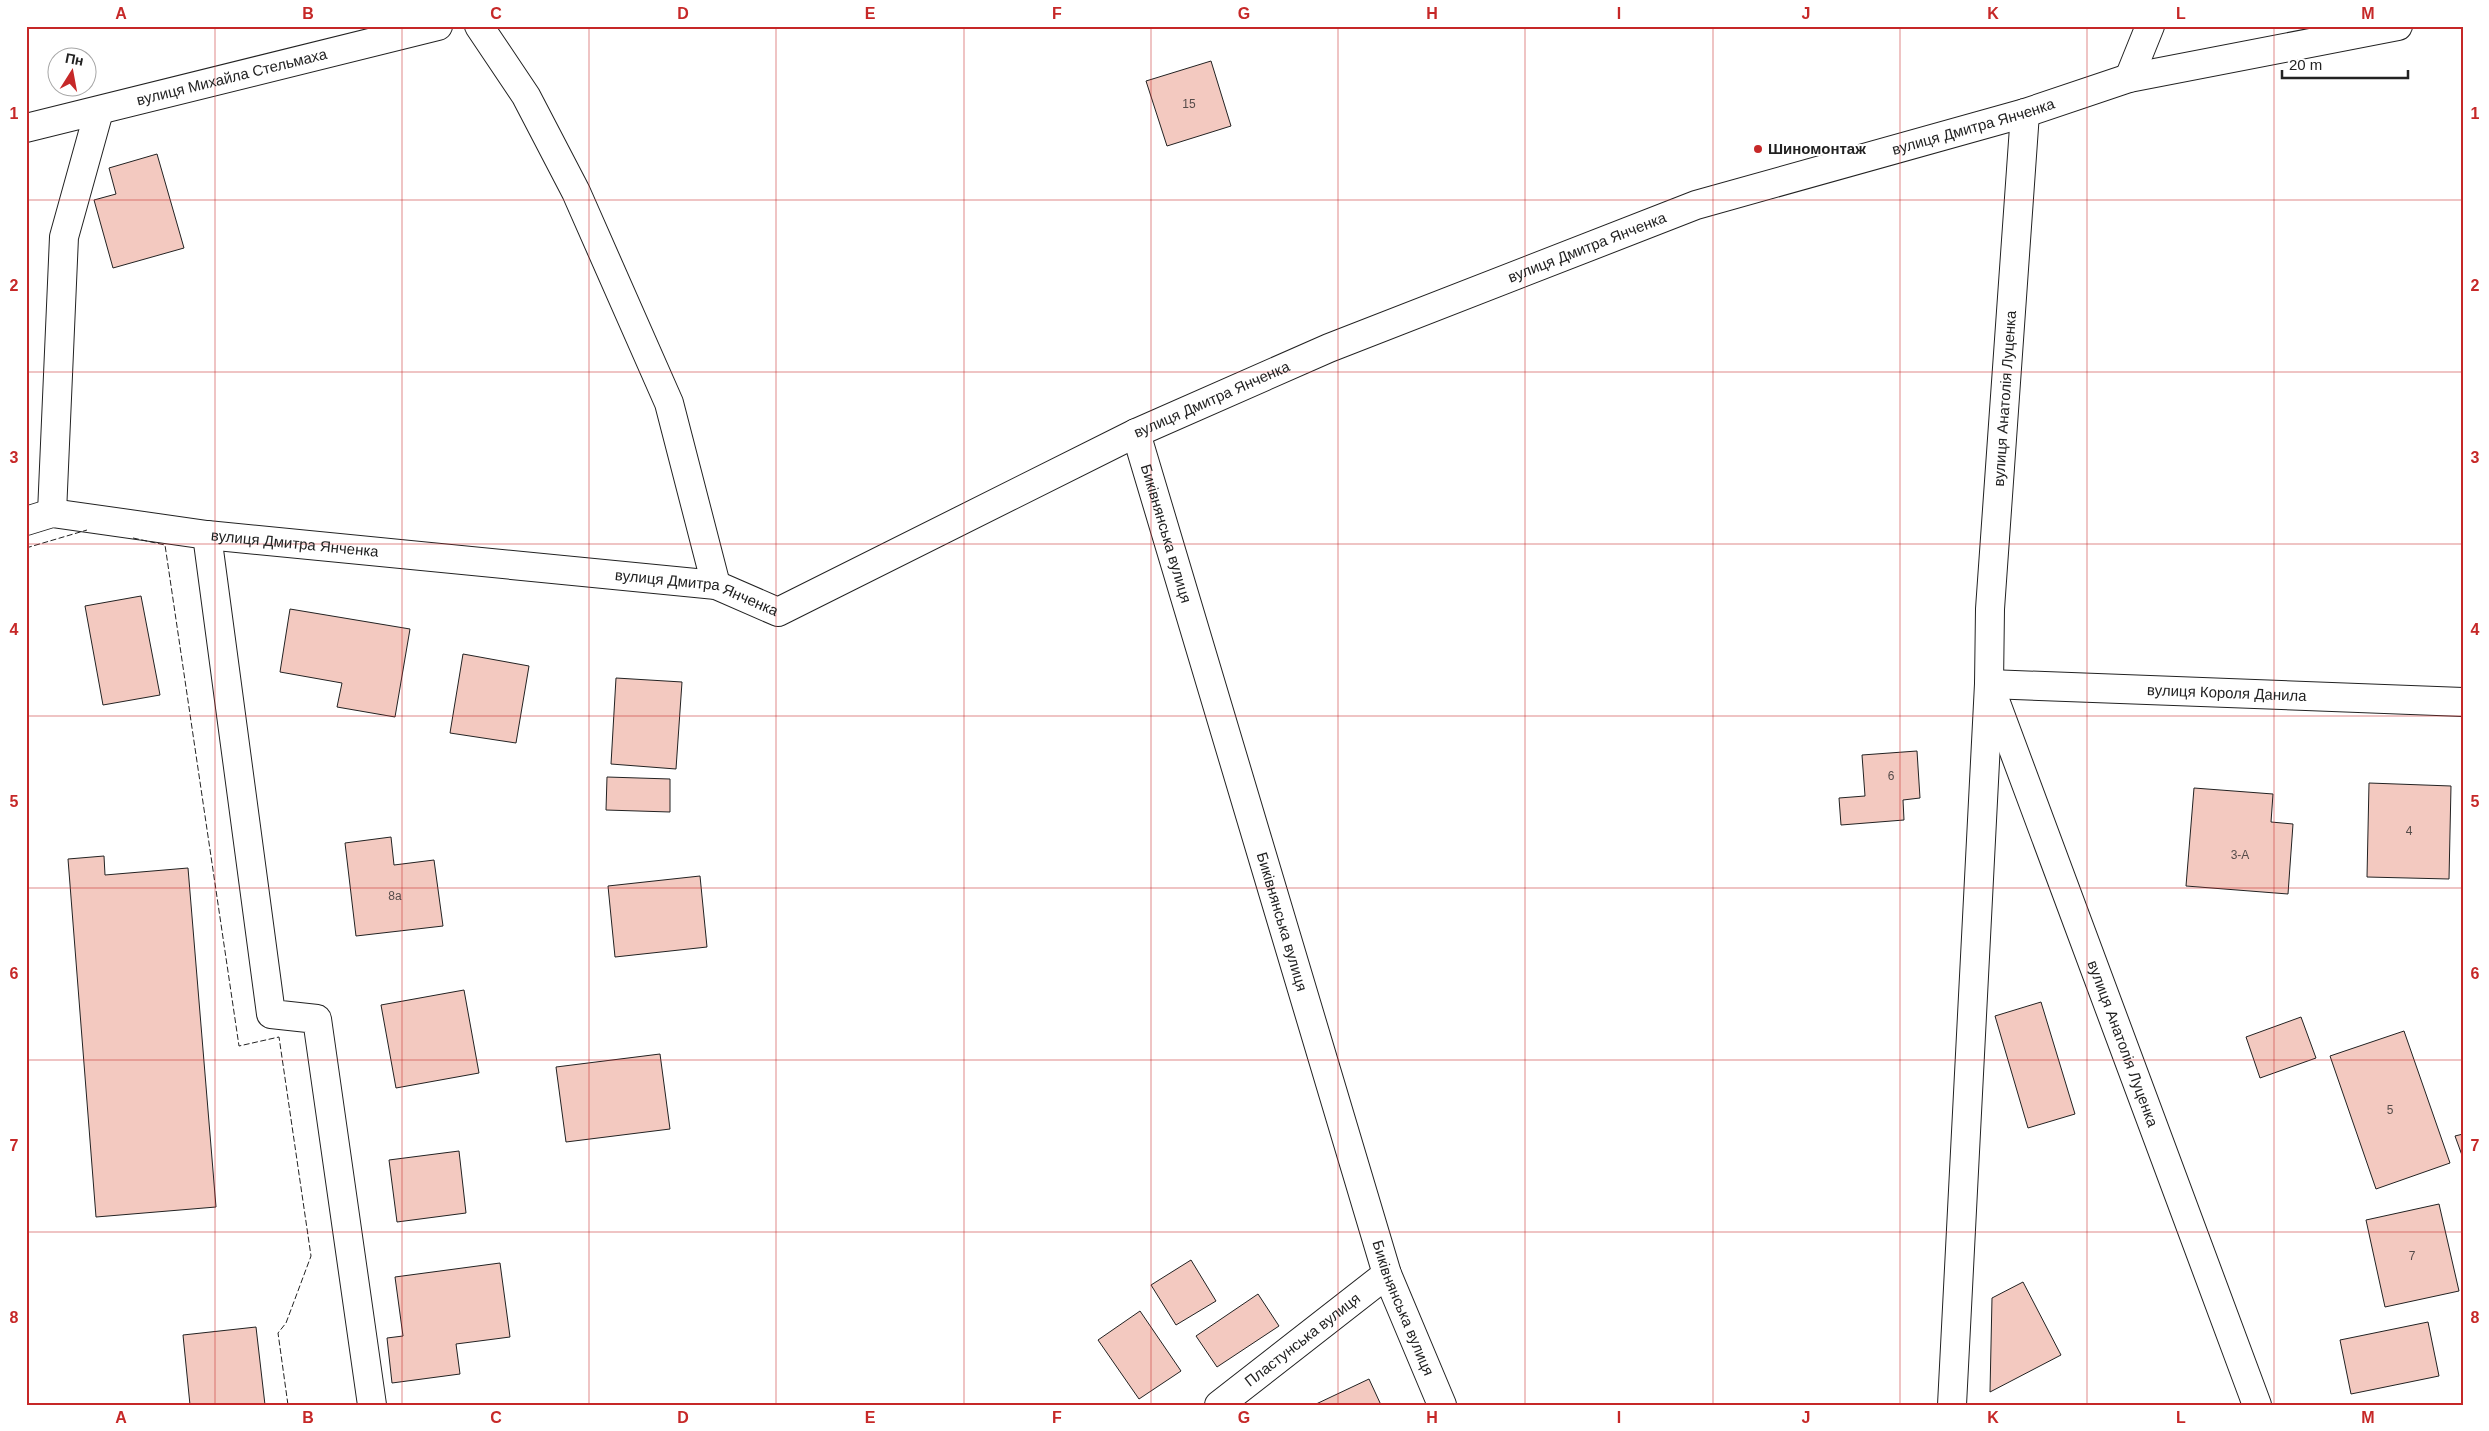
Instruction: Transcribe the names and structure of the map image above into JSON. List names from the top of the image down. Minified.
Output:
{"streets":{"street":["вулиця Михайла Стельмаха","вулиця Дмитра Янченка","вулиця Анатолія Луценка","Биківнянська вулиця","вулиця Короля Данила","Пластунська вулиця"]},"crossings":[["вулиця Дмитра Янченка","вулиця Анатолія Луценка"],["вулиця Дмитра Янченка","Биківнянська вулиця"],["вулиця Анатолія Луценка","вулиця Короля Данила"],["Биківнянська вулиця","Пластунська вулиця"]],"places":["Шиномонтаж"],"house_numbers":["15","6","4","3-А","8а","5","7"],"scale_bar":"20 m","north":"top","grid":{"columns":["A","B","C","D","E","F","G","H","I","J","K","L","M"],"rows":["1","2","3","4","5","6","7","8"]}}
